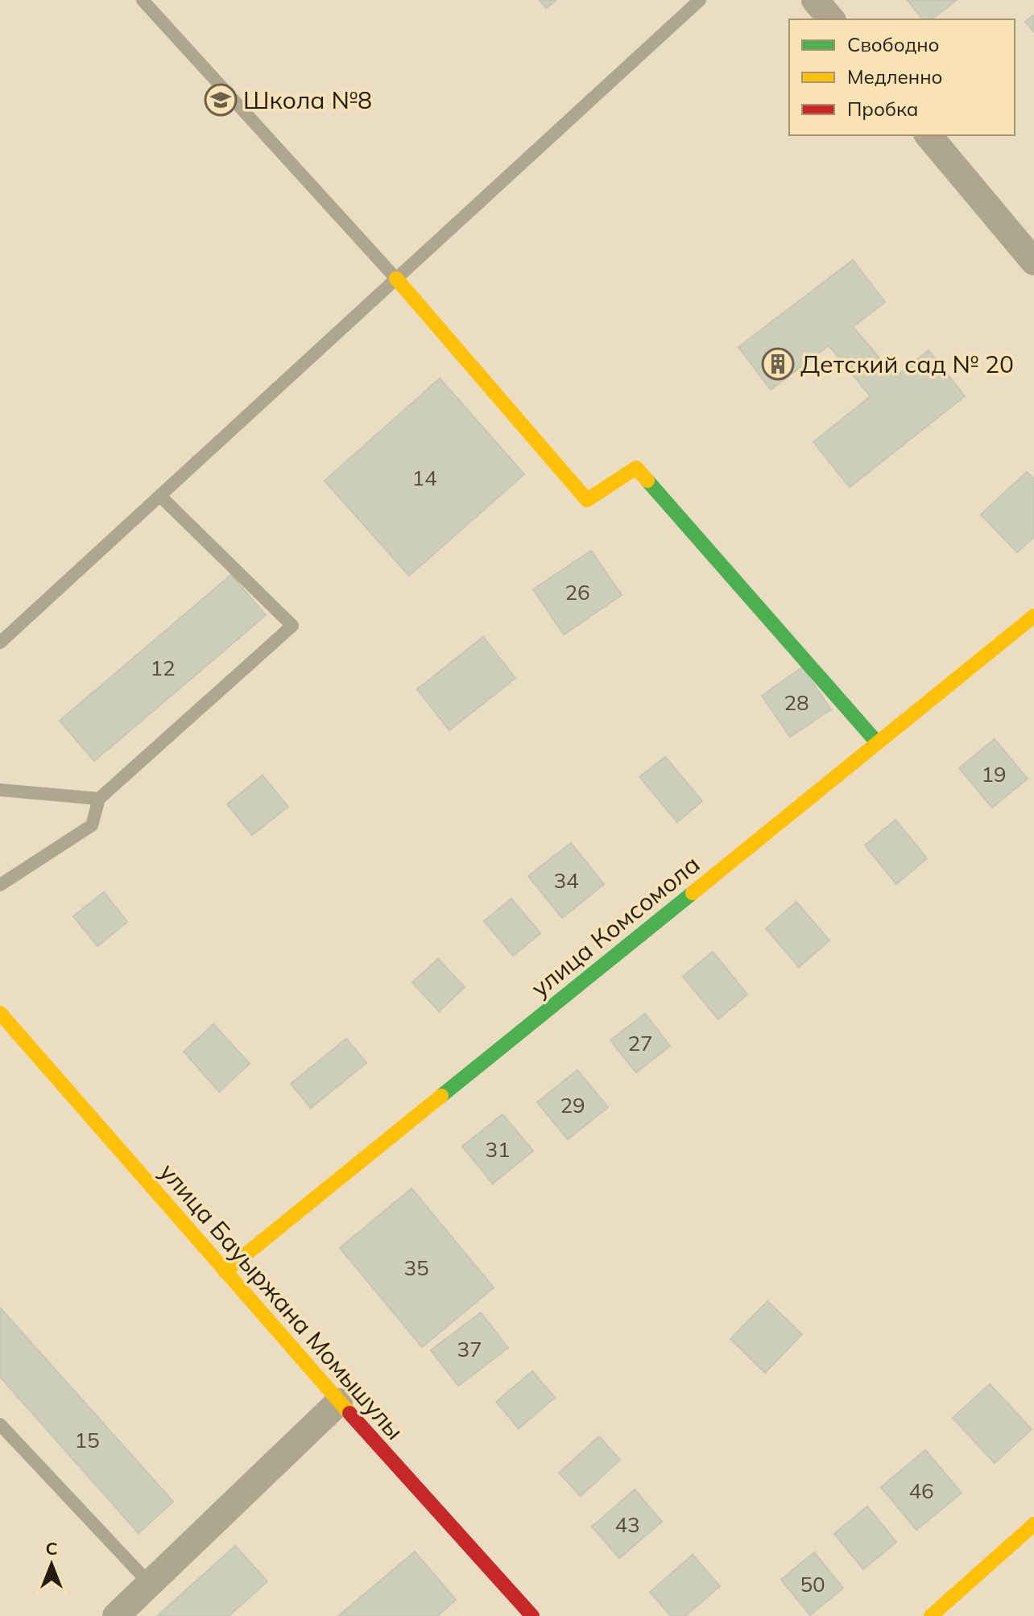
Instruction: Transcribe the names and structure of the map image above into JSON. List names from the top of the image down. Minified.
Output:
{"streets":{"street":["улица Комсомола","улица Бауыржана Момышулы"]},"crossings":[["улица Комсомола","улица Бауыржана Момышулы"]],"places":{"school or university":["Школа №8"],"building":["Детский сад № 20"]},"house_numbers":["14","26","12","28","19","34","27","29","31","35","37","15","46","43","50"],"legend":["Свободно","Медленно","Пробка"],"north":"top"}
